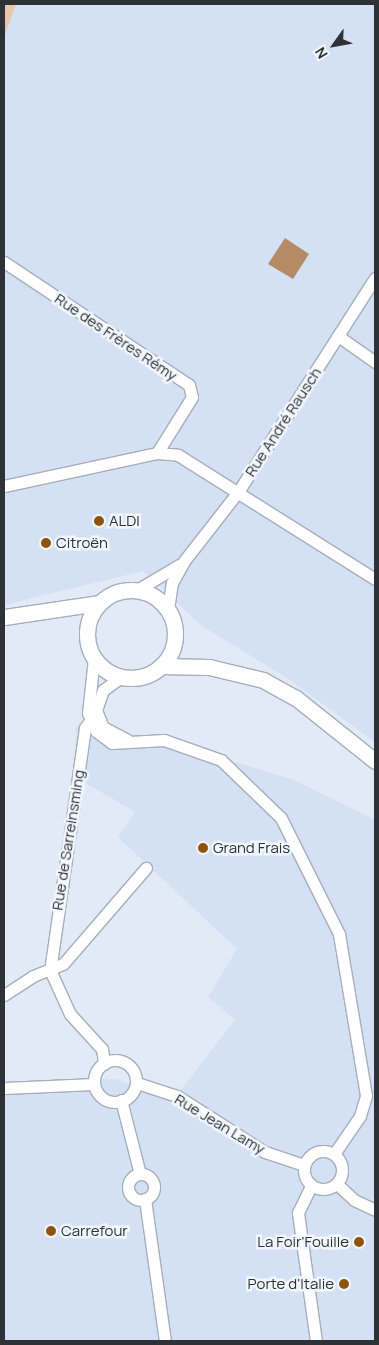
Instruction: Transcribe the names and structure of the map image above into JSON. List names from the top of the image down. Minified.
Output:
{"streets":{"street":["Rue des Frères Rémy","Rue André Rausch","Rue de Sarreinsming","Rue Jean Lamy"]},"crossings":[["Rue André Rausch","Rue de Sarreinsming"]],"places":["ALDI","Citroën","Grand Frais","Carrefour","La Foir'Fouille","Porte d'Italie"],"north":"bottom left"}
